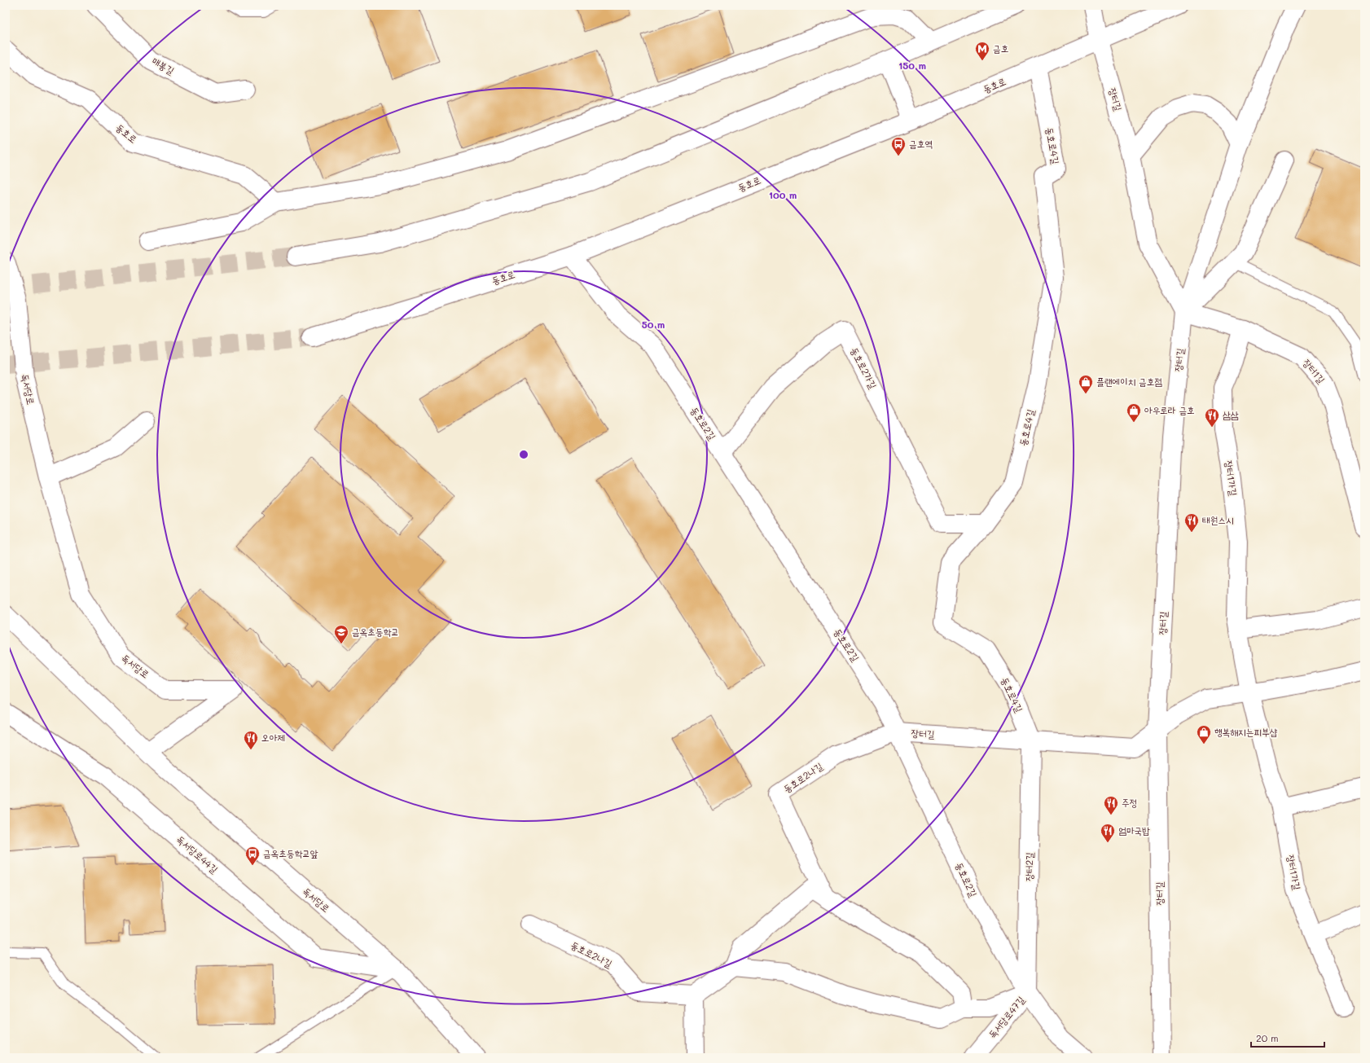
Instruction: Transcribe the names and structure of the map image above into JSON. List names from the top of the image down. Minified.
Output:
{"streets":{"street":["매봉길","동호로","장터길","동호로4길","동호로2가길","장터1길","독서당로","동호로2길","장터1가길","동호로2나길","독서당로44길","장터2길","독서당로47길"]},"crossings":[["동호로","장터길"],["동호로","동호로4길"],["동호로","동호로2길"],["장터길","동호로4길"],["장터길","장터1길"],["장터길","동호로2길"],["장터길","장터1가길"],["장터길","동호로2나길"],["장터길","장터2길"],["동호로4길","동호로2가길"],["동호로4길","장터2길"],["동호로2가길","동호로2길"],["장터1길","장터1가길"],["독서당로","독서당로44길"],["동호로2길","동호로2나길"],["동호로2길","장터2길"],["동호로2길","독서당로47길"],["장터2길","독서당로47길"]],"places":{"metro station":["금호"],"bus stop":["금호역","금옥초등학교앞"],"shop":["플랜에이치 금호점","아우로라 금호","행복해지는피부샵"],"restaurant":["삼삼","태원스시","오아제","주정","엄마국밥"],"school or university":["금옥초등학교"]},"scale_bar":"20 m","rings":["150 m","100 m","50 m"]}
